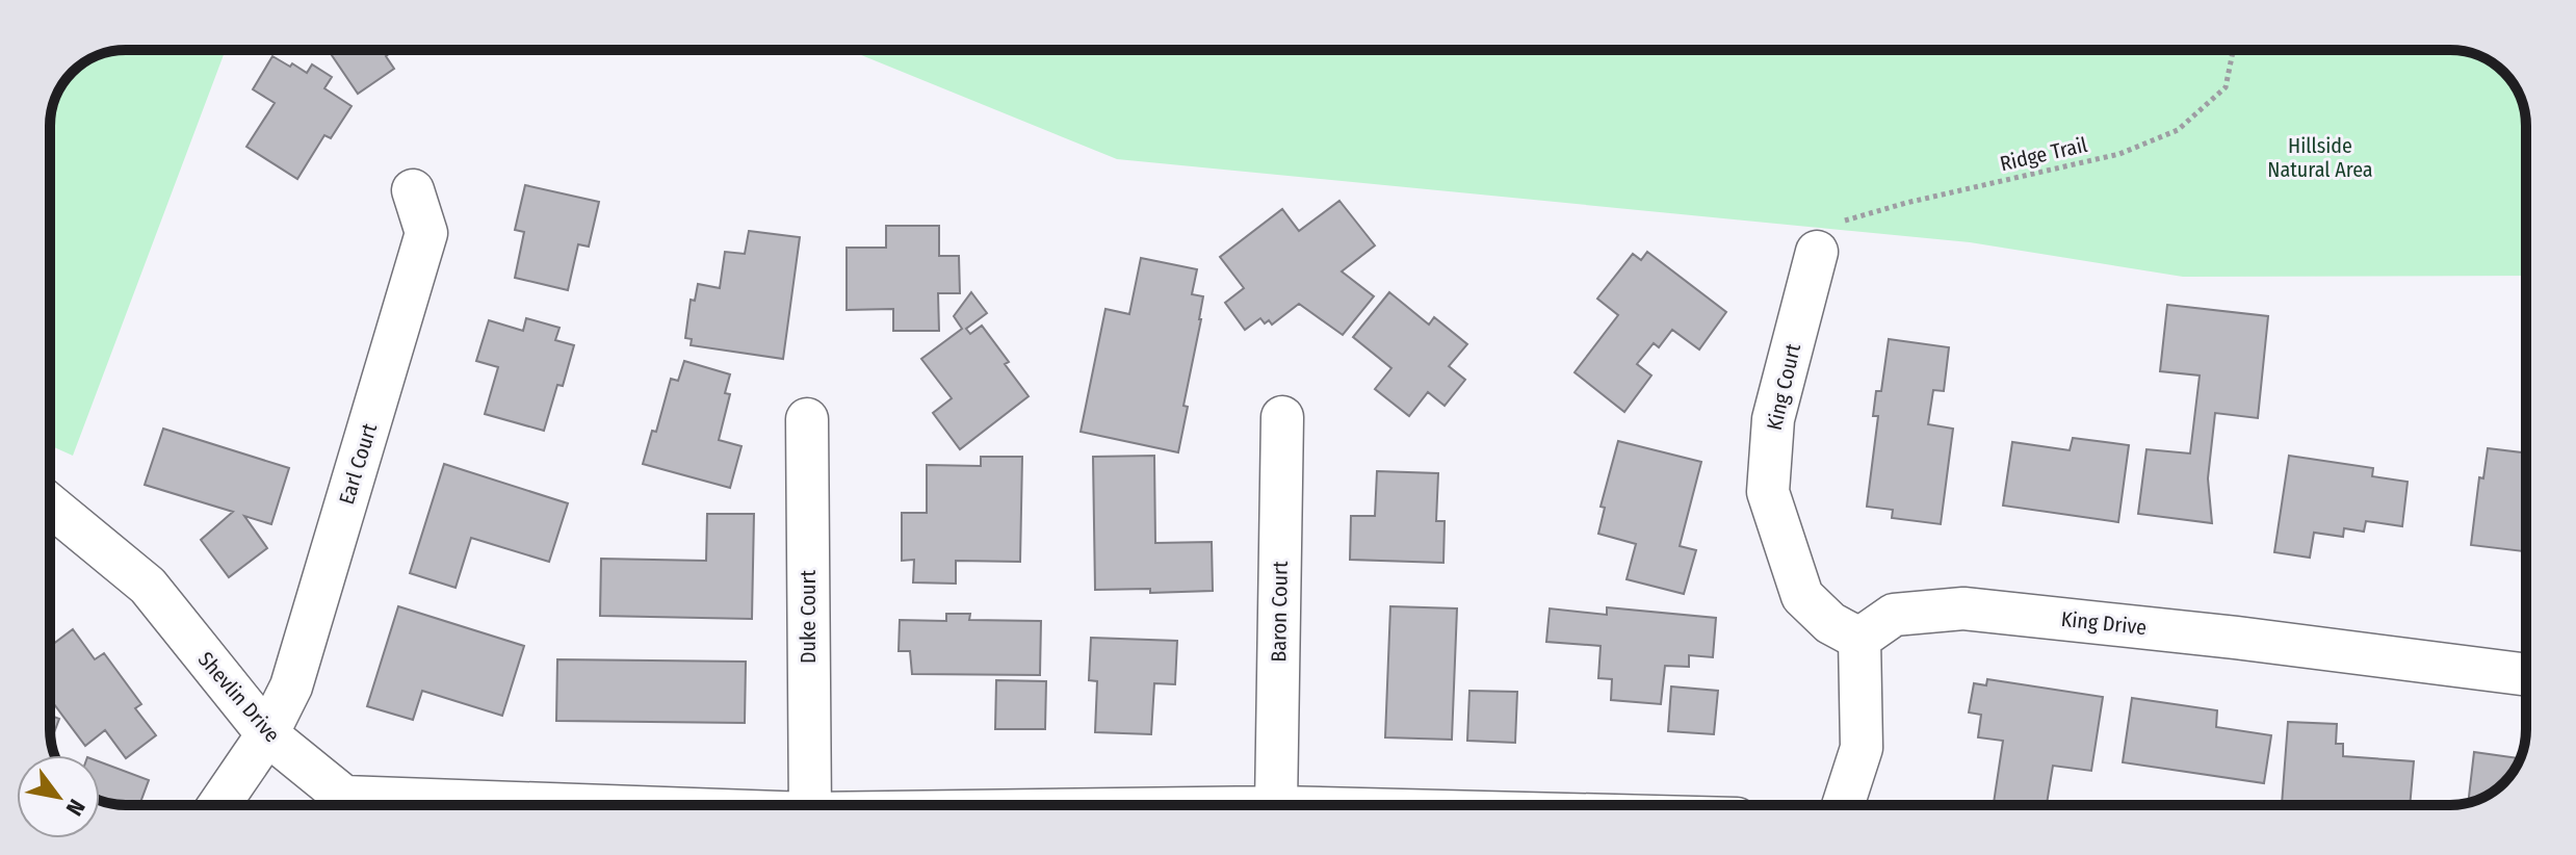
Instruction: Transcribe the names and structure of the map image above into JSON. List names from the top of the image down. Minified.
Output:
{"streets":{"street":["King Court","Earl Court","Baron Court","Duke Court","King Drive","Shevlin Drive"],"path":["Ridge Trail"]},"crossings":[["Ridge Trail","King Court"],["King Court","King Drive"],["Earl Court","Shevlin Drive"]],"parks":["Hillside Natural Area"],"north":"bottom right"}
